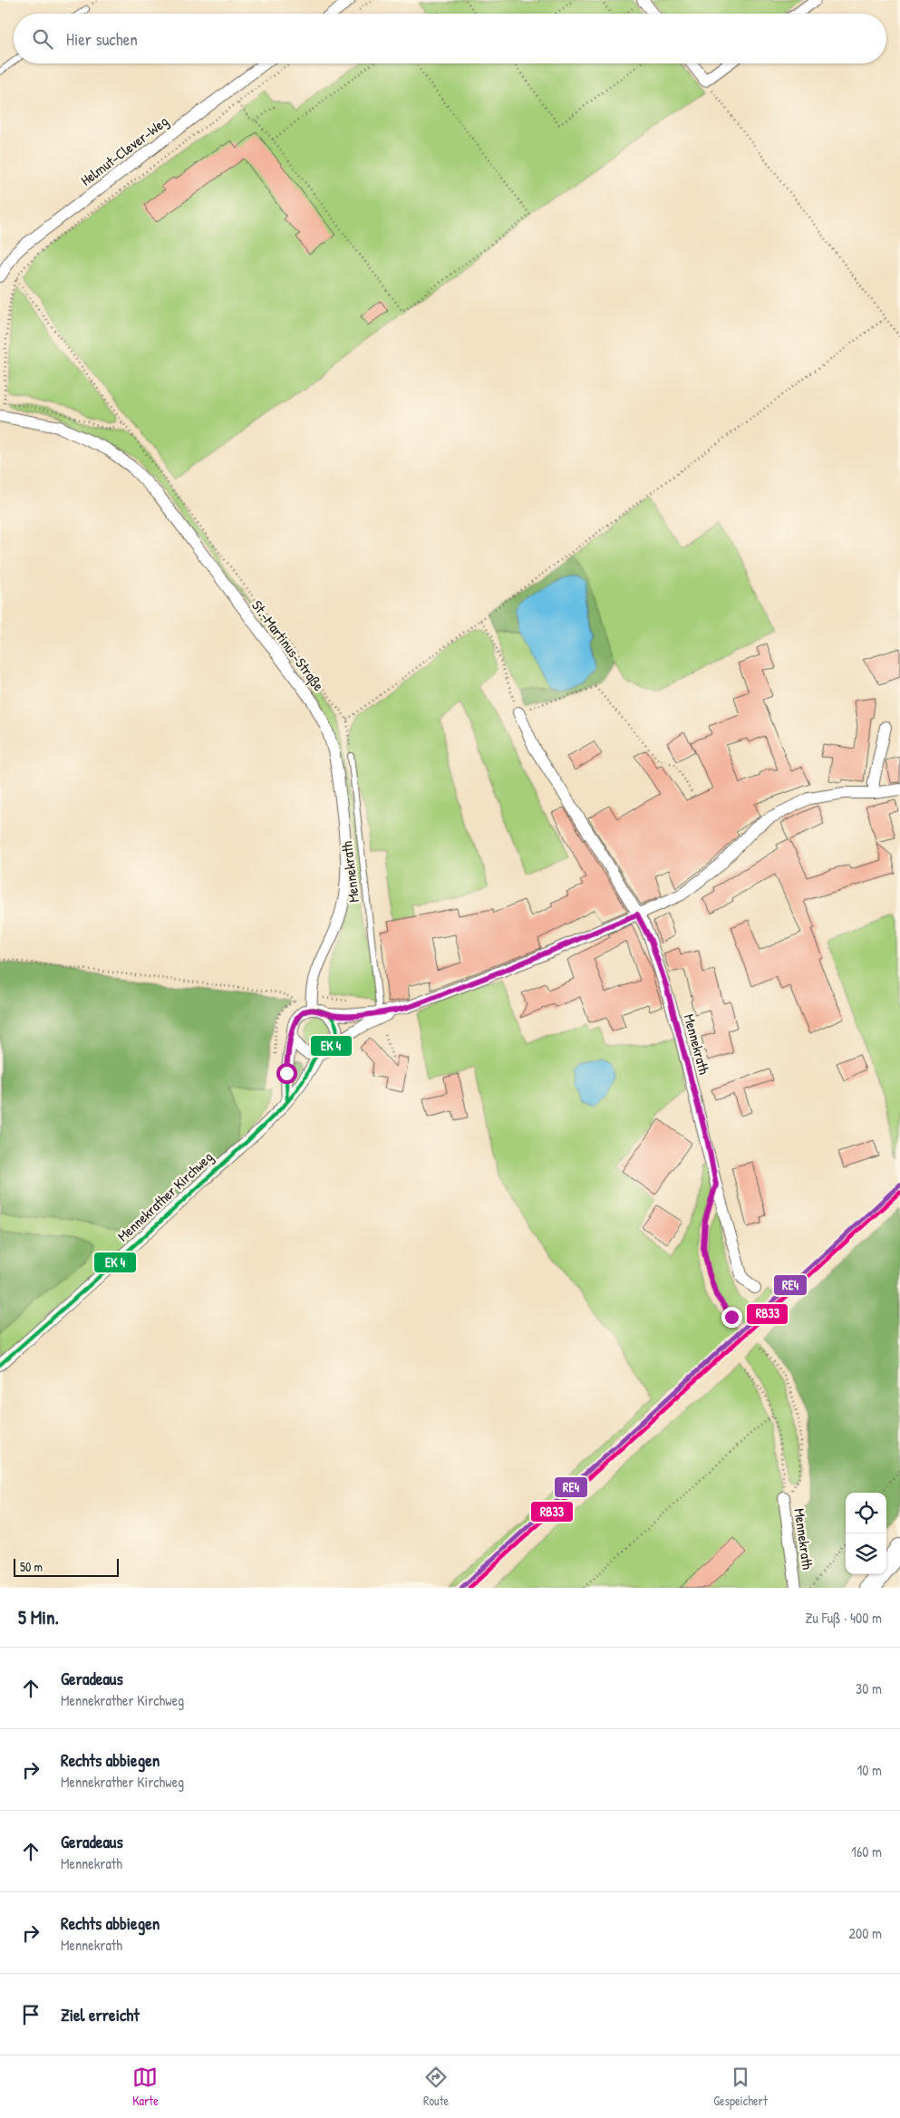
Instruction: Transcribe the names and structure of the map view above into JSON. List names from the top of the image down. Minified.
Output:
{"streets":{"street":["Helmut-Clever-Weg","St.-Martinus-Straße","Mennekrath","Mennekrather Kirchweg"]},"crossings":[["St.-Martinus-Straße","Mennekrather Kirchweg"]],"lines":["transit line RE4","transit line RB33"],"scale_bar":"50 m","page":{"search":"Hier suchen","scale":"50 m","heading":["5 Min.","Zu Fuß · 400 m"],"list":[["Geradeaus","Mennekrather Kirchweg","30 m"],["Rechts abbiegen","Mennekrather Kirchweg","10 m"],["Geradeaus","Mennekrath","160 m"],["Rechts abbiegen","Mennekrath","200 m"],"Ziel erreicht"],"nav":["Karte","Route","Gespeichert"]}}
